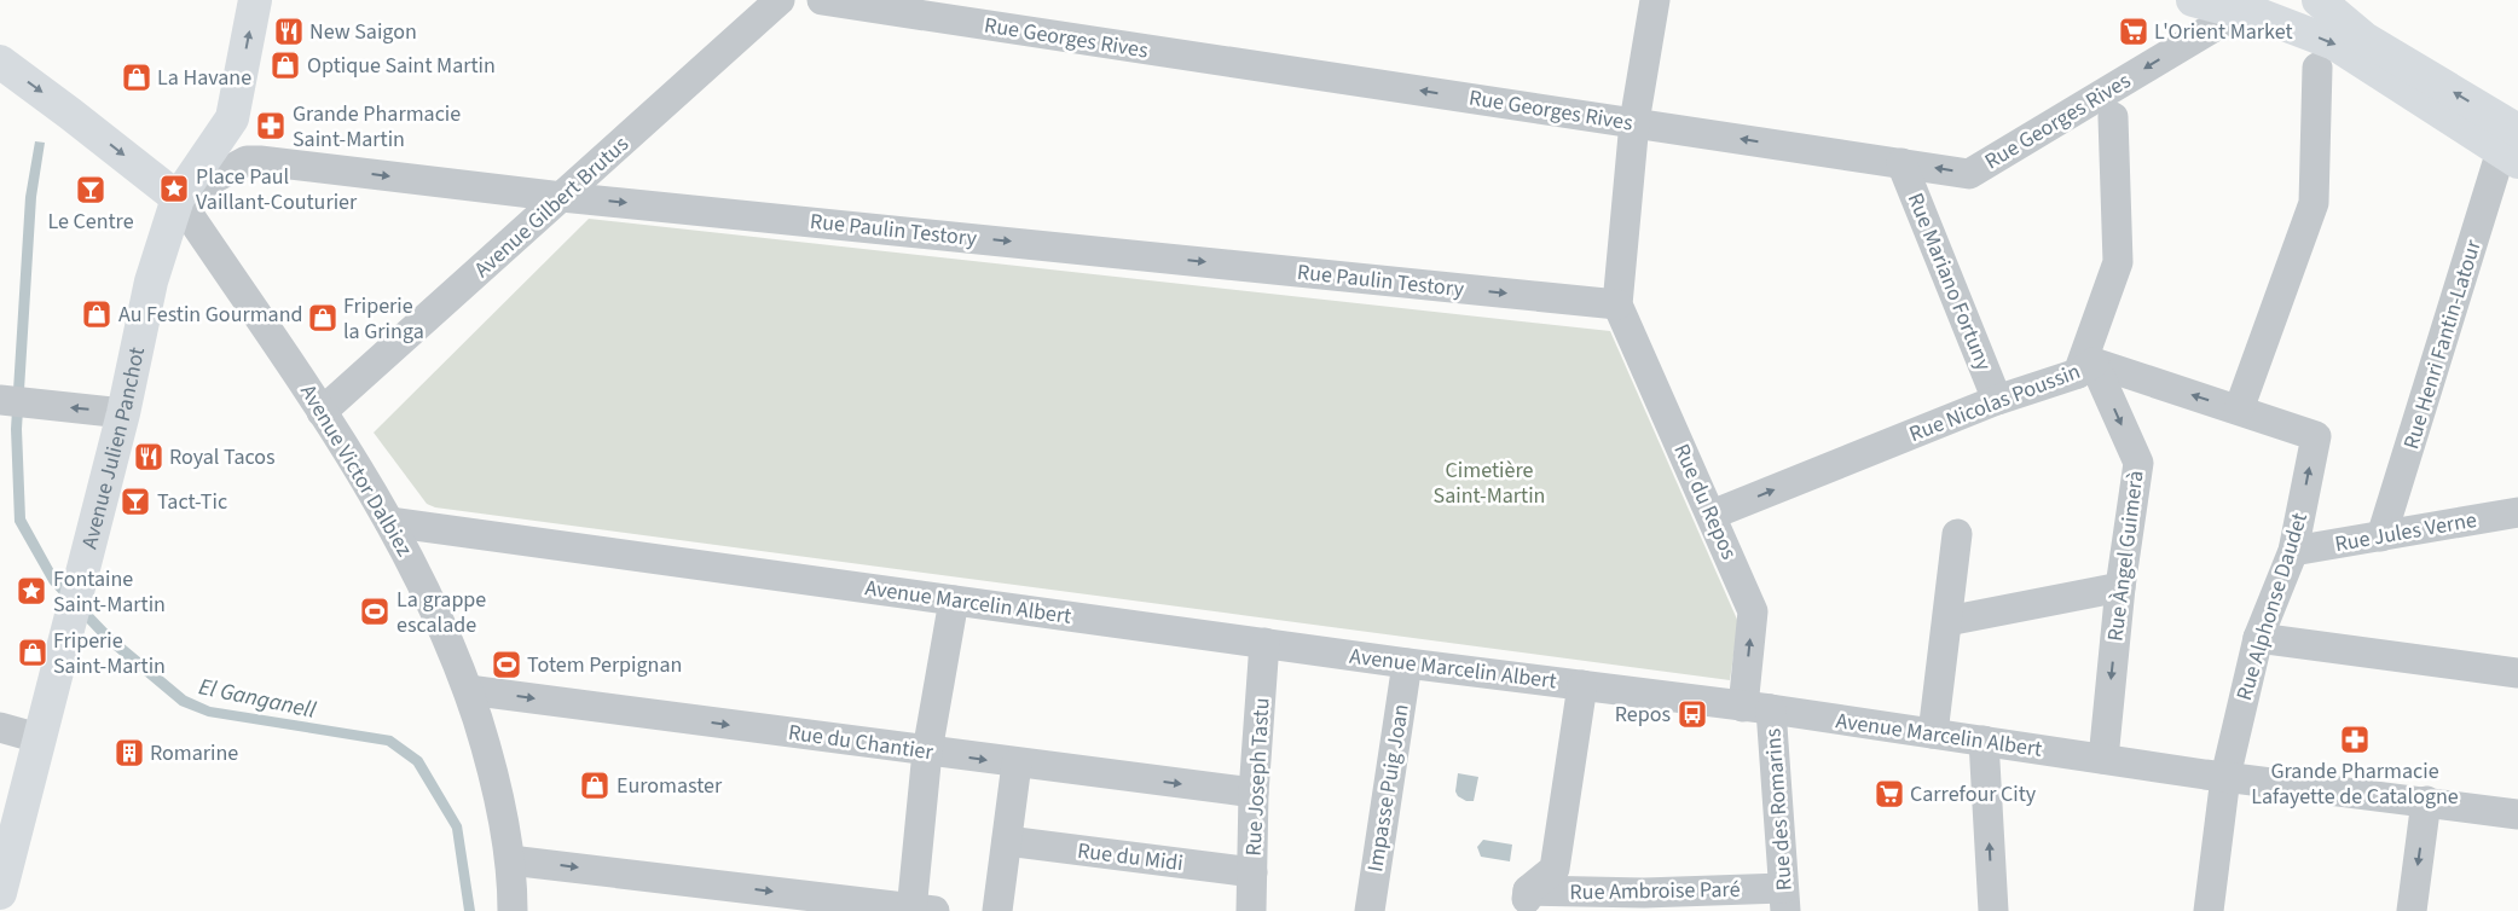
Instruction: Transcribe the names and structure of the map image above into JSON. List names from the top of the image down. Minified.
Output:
{"streets":{"main road":["Avenue Julien Panchot"],"street":["Rue Georges Rives","Avenue Gilbert Brutus","Rue Paulin Testory","Rue Mariano Fortuny","Rue Henri Fantin-Latour","Rue Nicolas Poussin","Avenue Victor Dalbiez","Rue du Repos","Rue Jules Verne","Rue Àngel Guimerà","Avenue Marcelin Albert","Rue Alphonse Daudet","Rue du Chantier","Rue Joseph Tastu","Impasse Puig Joan","Rue des Romarins","Rue du Midi","Rue Ambroise Paré"]},"crossings":[["Rue Georges Rives","Rue Mariano Fortuny"],["Avenue Gilbert Brutus","Rue Paulin Testory"],["Avenue Gilbert Brutus","Avenue Victor Dalbiez"],["Rue Paulin Testory","Avenue Julien Panchot"],["Rue Paulin Testory","Avenue Victor Dalbiez"],["Rue Paulin Testory","Rue du Repos"],["Rue Mariano Fortuny","Rue Nicolas Poussin"],["Rue Henri Fantin-Latour","Rue Jules Verne"],["Rue Nicolas Poussin","Rue du Repos"],["Rue Nicolas Poussin","Rue Àngel Guimerà"],["Rue Nicolas Poussin","Rue Alphonse Daudet"],["Avenue Julien Panchot","Avenue Victor Dalbiez"],["Avenue Victor Dalbiez","Avenue Marcelin Albert"],["Avenue Victor Dalbiez","Rue du Chantier"],["Rue du Repos","Avenue Marcelin Albert"],["Rue du Repos","Rue des Romarins"],["Rue Jules Verne","Rue Alphonse Daudet"],["Rue Àngel Guimerà","Avenue Marcelin Albert"],["Avenue Marcelin Albert","Rue Alphonse Daudet"],["Avenue Marcelin Albert","Rue Joseph Tastu"],["Avenue Marcelin Albert","Impasse Puig Joan"],["Avenue Marcelin Albert","Rue des Romarins"],["Rue du Chantier","Rue Joseph Tastu"],["Rue Joseph Tastu","Rue du Midi"],["Rue des Romarins","Rue Ambroise Paré"]],"one_way":["Rue Georges Rives","Rue Paulin Testory"],"water":["El Ganganell"],"parks":["Cimetière Saint-Martin"],"places":{"restaurant":["New Saigon","Royal Tacos"],"supermarket":["L'Orient Market","Carrefour City"],"shop":["Optique Saint Martin","La Havane","Au Festin Gourmand","Friperie la Gringa","Friperie Saint-Martin","Euromaster"],"pharmacy":["Grande Pharmacie Saint-Martin","Grande Pharmacie Lafayette de Catalogne"],"place":["Place Paul Vaillant-Couturier","Fontaine Saint-Martin"],"bar":["Le Centre","Tact-Tic"],"sports":["La grappe escalade","Totem Perpignan"],"bus stop":["Repos"],"building":["Romarine"]}}
